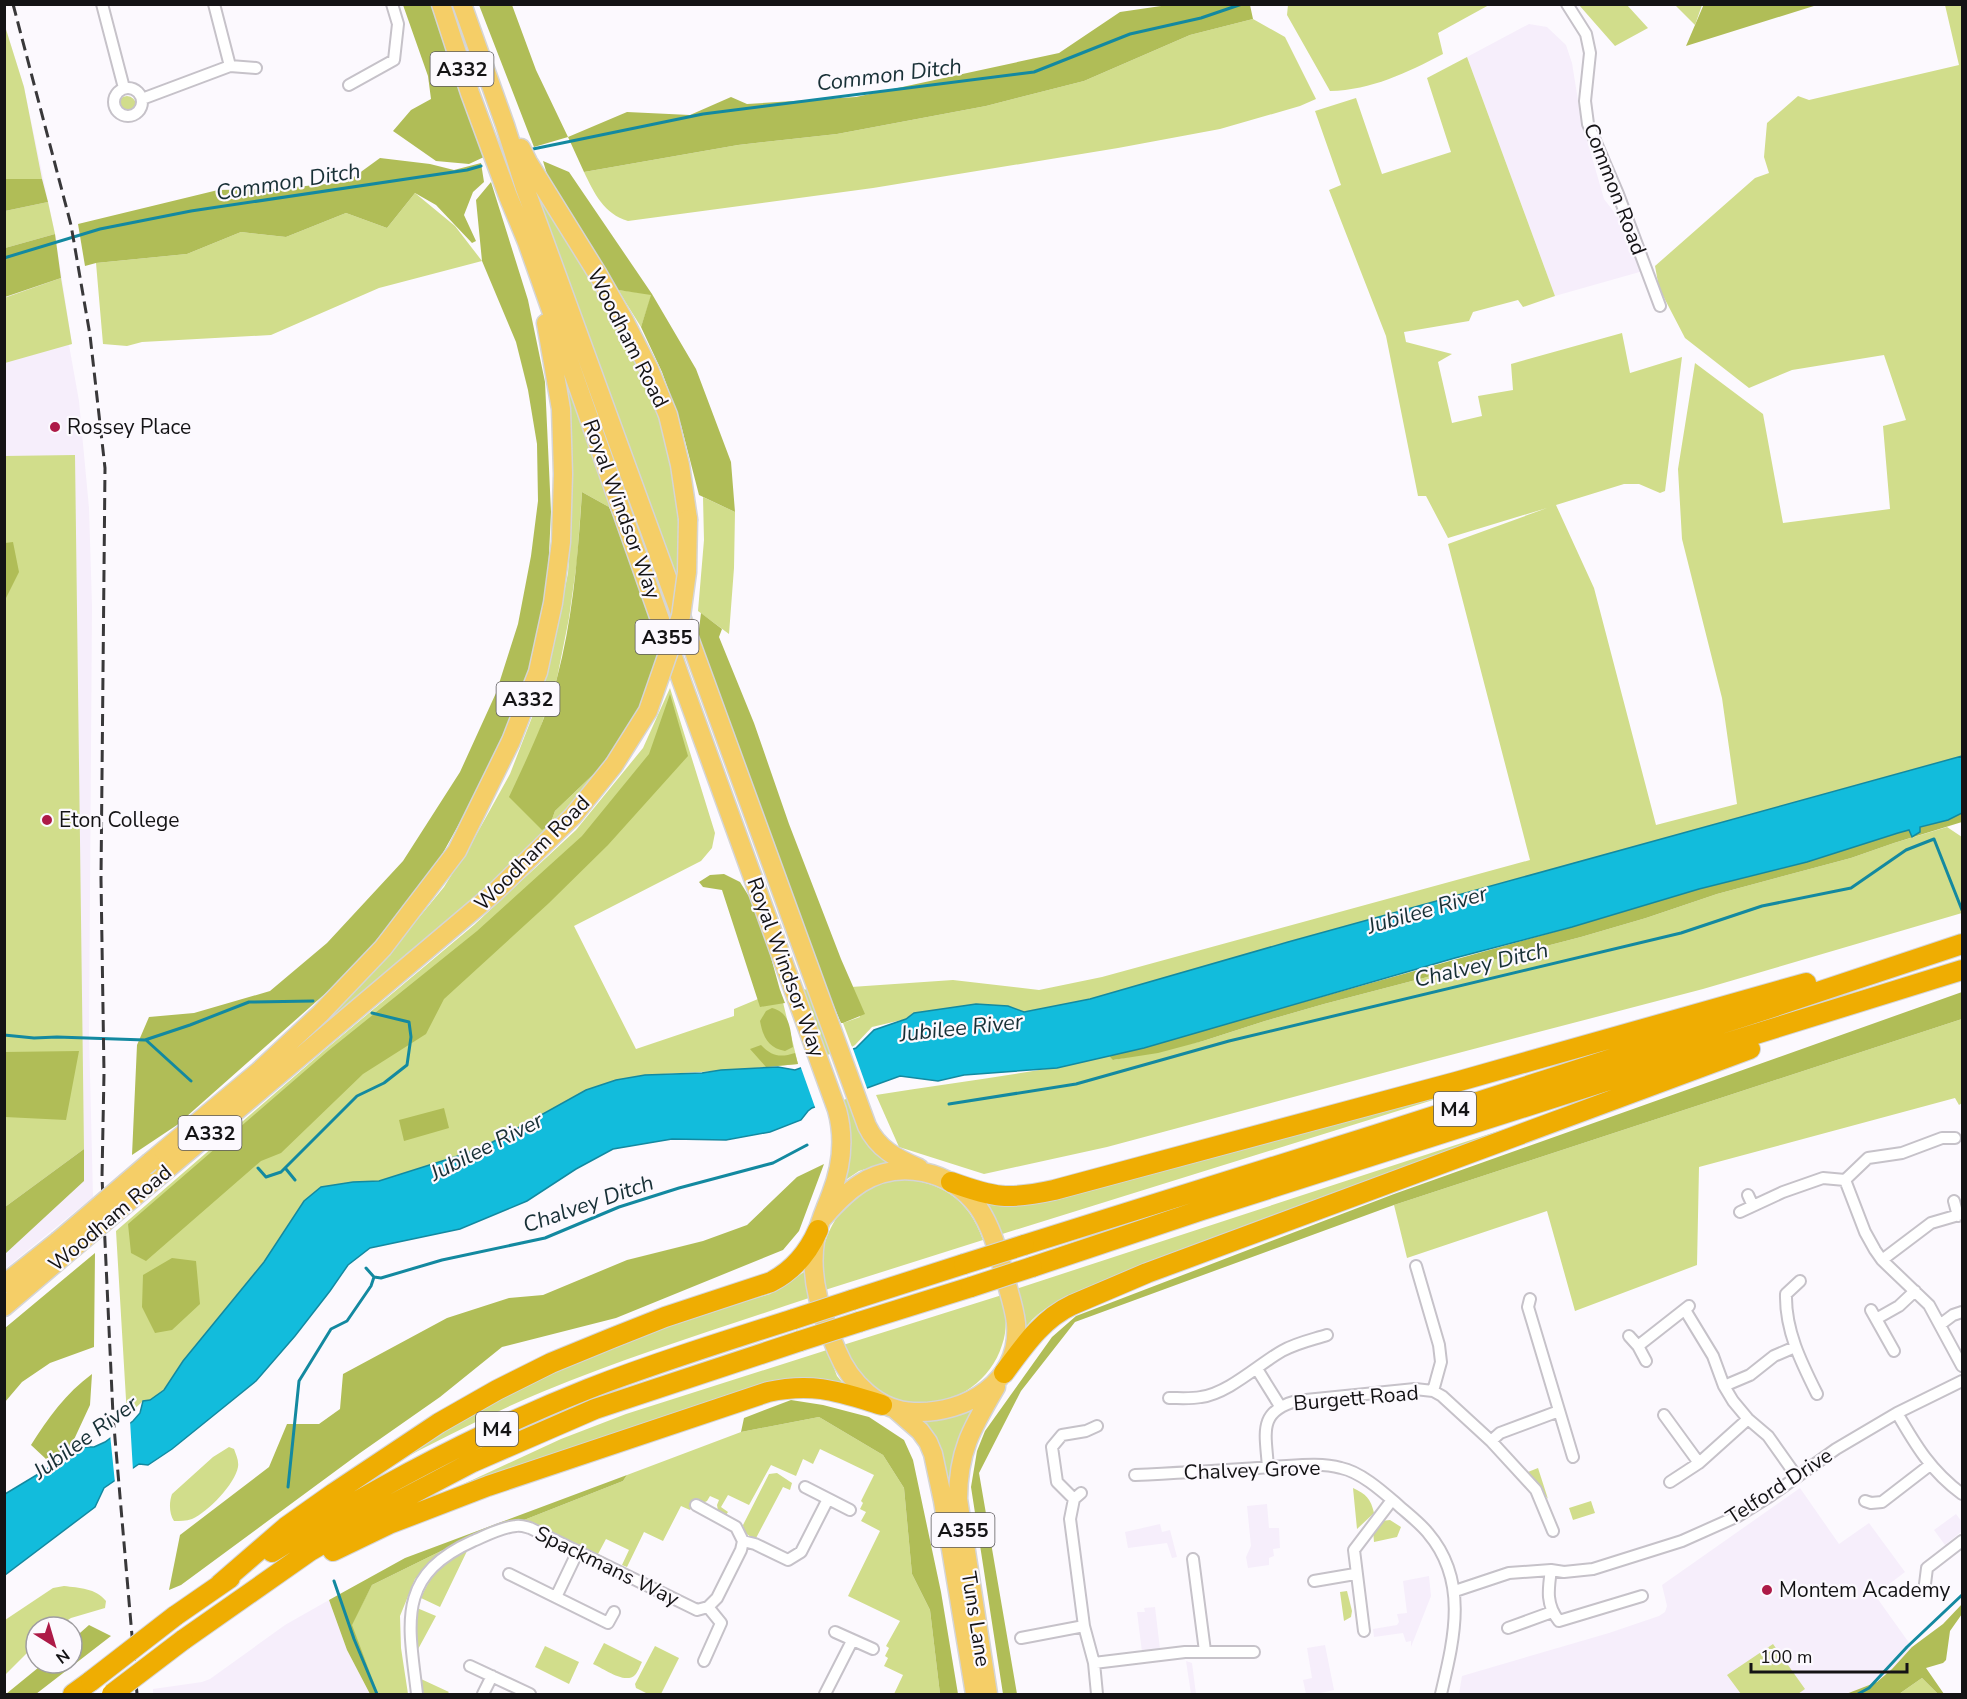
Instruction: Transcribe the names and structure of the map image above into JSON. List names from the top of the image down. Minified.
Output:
{"streets":{"highway":["M4"],"main road":["A332","Woodham Road","Royal Windsor Way","A355","Tuns Lane"],"street":["Common Road","Burgett Road","Chalvey Grove","Telford Drive","Spackmans Way"]},"crossings":[["Woodham Road","Royal Windsor Way"],["Royal Windsor Way","M4"],["Royal Windsor Way","Tuns Lane"],["M4","Tuns Lane"],["Burgett Road","Chalvey Grove"],["Chalvey Grove","Telford Drive"]],"water":["Common Ditch","Jubilee River","Chalvey Ditch"],"places":["Rossey Place","Eton College","Montem Academy"],"scale_bar":"100 m","north":"bottom right"}
